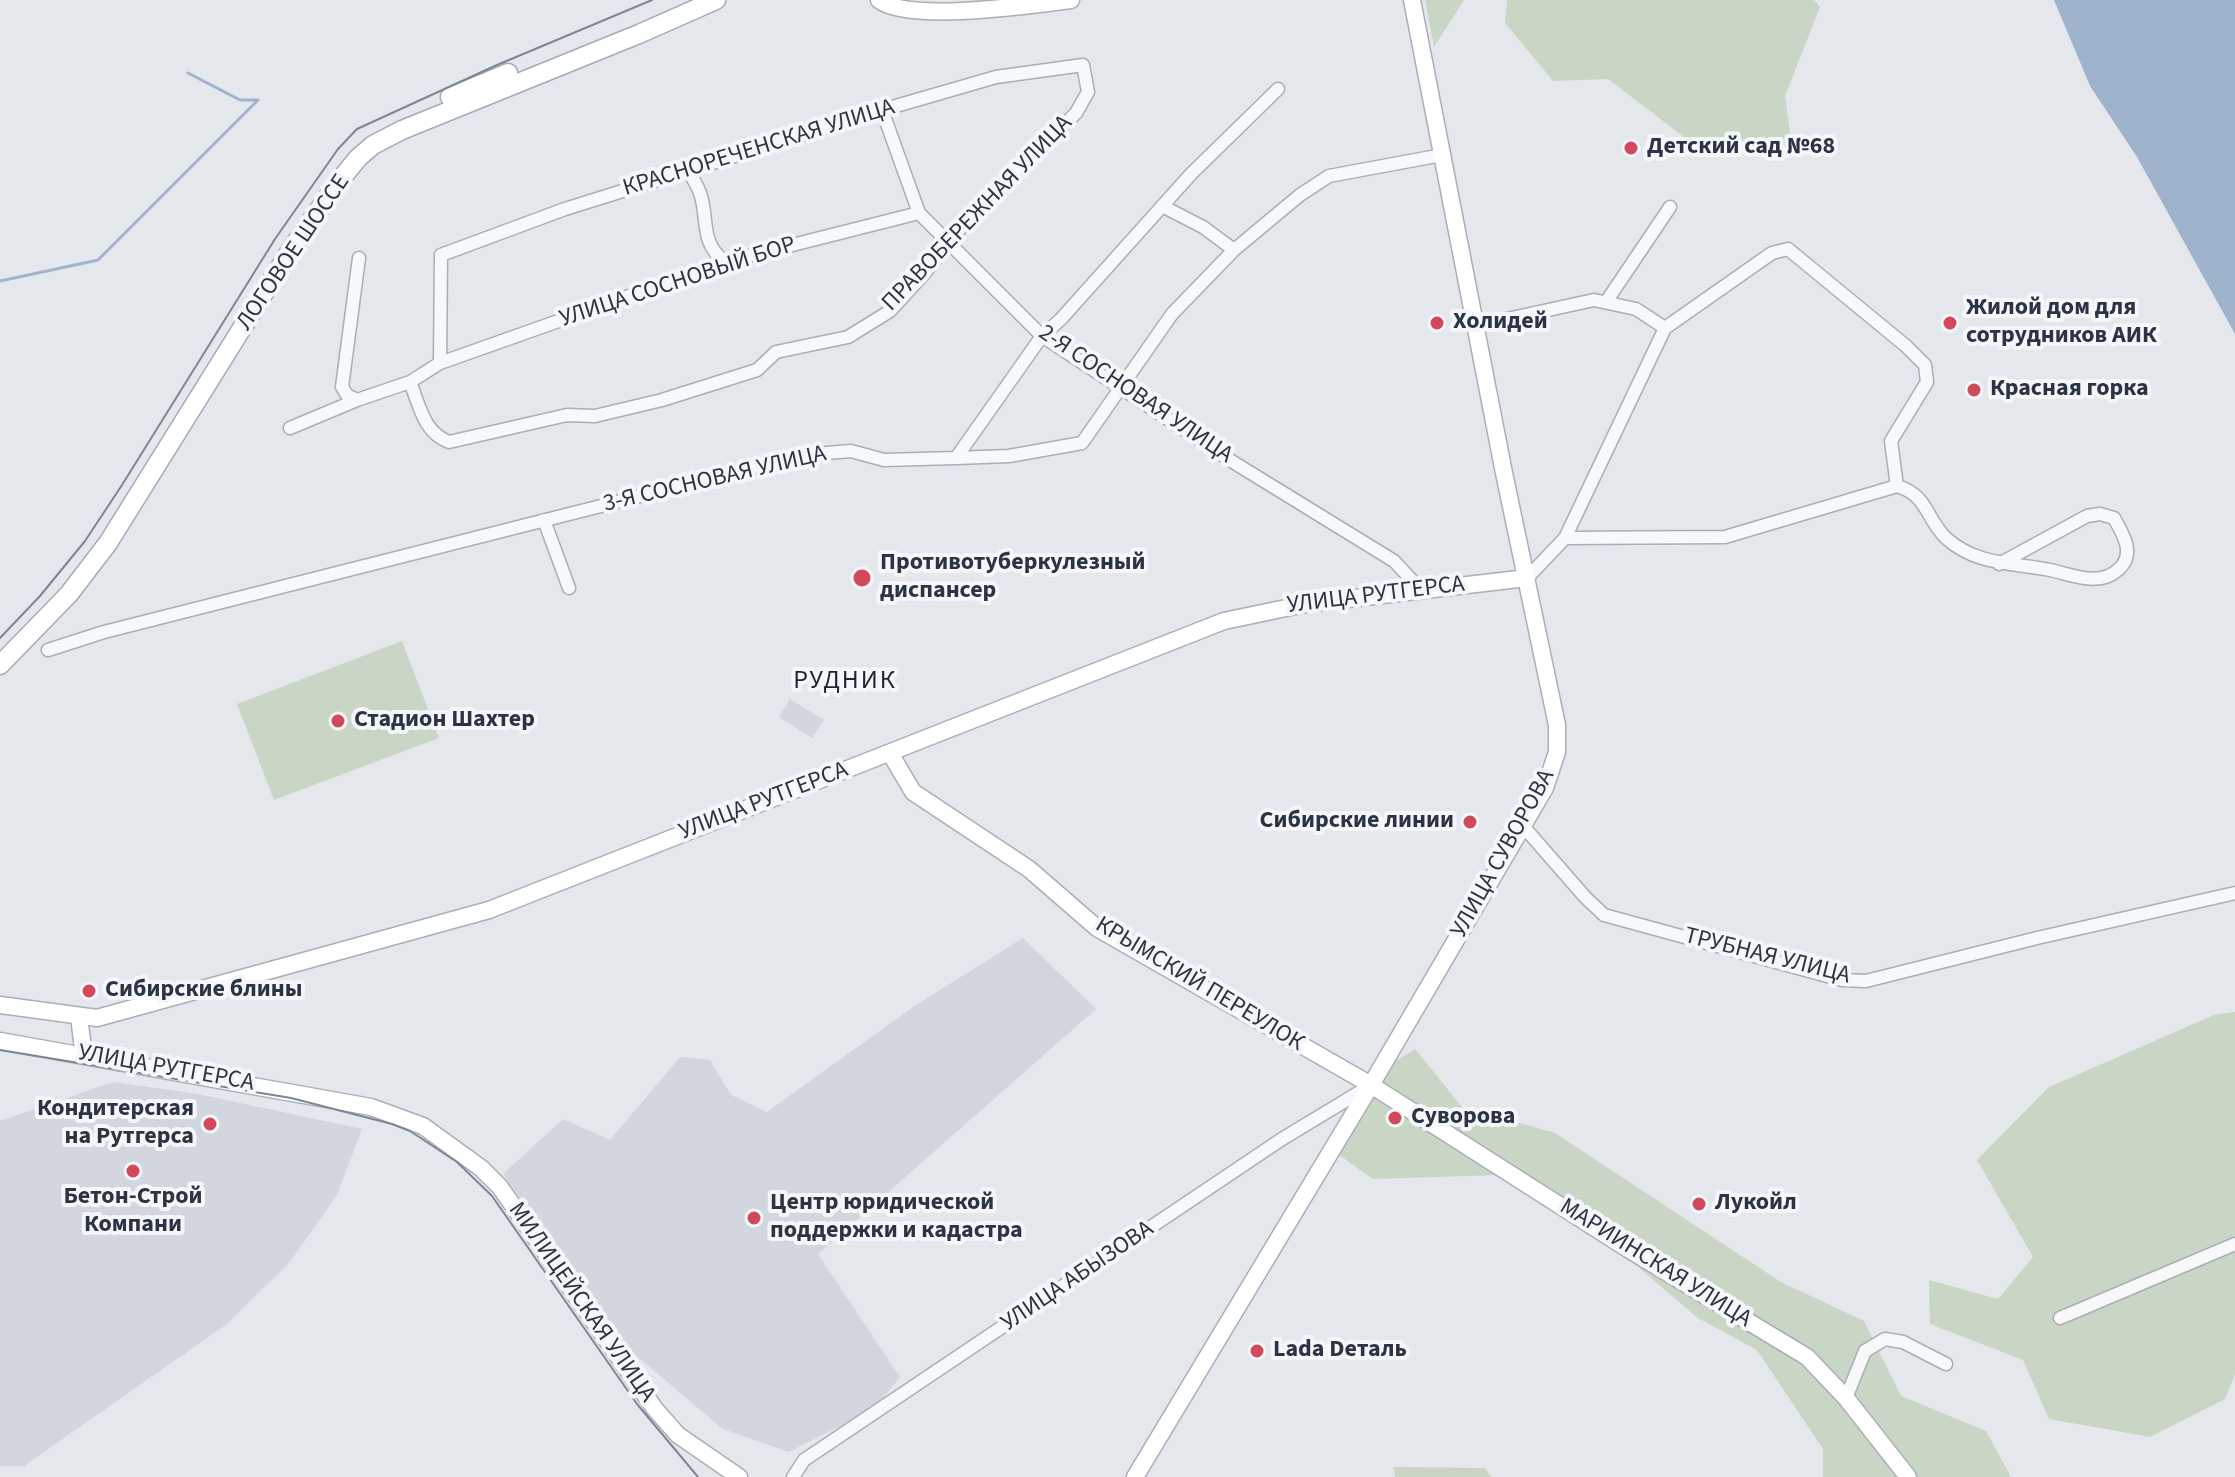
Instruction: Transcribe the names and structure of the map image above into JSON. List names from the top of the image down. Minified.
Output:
{"streets":{"main road":["ЛОГОВОЕ ШОССЕ","УЛИЦА РУТГЕРСА","УЛИЦА СУВОРОВА","КРЫМСКИЙ ПЕРЕУЛОК","МАРИИНСКАЯ УЛИЦА","МИЛИЦЕЙСКАЯ УЛИЦА"],"street":["КРАСНОРЕЧЕНСКАЯ УЛИЦА","ПРАВОБЕРЕЖНАЯ УЛИЦА","УЛИЦА СОСНОВЫЙ БОР","2-Я СОСНОВАЯ УЛИЦА","3-Я СОСНОВАЯ УЛИЦА","ТРУБНАЯ УЛИЦА","УЛИЦА АБЫЗОВА"]},"crossings":[["КРАСНОРЕЧЕНСКАЯ УЛИЦА","ПРАВОБЕРЕЖНАЯ УЛИЦА"],["КРАСНОРЕЧЕНСКАЯ УЛИЦА","УЛИЦА СОСНОВЫЙ БОР"],["КРАСНОРЕЧЕНСКАЯ УЛИЦА","2-Я СОСНОВАЯ УЛИЦА"],["ПРАВОБЕРЕЖНАЯ УЛИЦА","УЛИЦА СОСНОВЫЙ БОР"],["ПРАВОБЕРЕЖНАЯ УЛИЦА","2-Я СОСНОВАЯ УЛИЦА"],["УЛИЦА СОСНОВЫЙ БОР","2-Я СОСНОВАЯ УЛИЦА"],["2-Я СОСНОВАЯ УЛИЦА","3-Я СОСНОВАЯ УЛИЦА"],["2-Я СОСНОВАЯ УЛИЦА","УЛИЦА РУТГЕРСА"],["УЛИЦА РУТГЕРСА","УЛИЦА СУВОРОВА"],["УЛИЦА РУТГЕРСА","КРЫМСКИЙ ПЕРЕУЛОК"],["УЛИЦА РУТГЕРСА","МИЛИЦЕЙСКАЯ УЛИЦА"],["УЛИЦА СУВОРОВА","ТРУБНАЯ УЛИЦА"],["УЛИЦА СУВОРОВА","КРЫМСКИЙ ПЕРЕУЛОК"],["УЛИЦА СУВОРОВА","МАРИИНСКАЯ УЛИЦА"],["УЛИЦА СУВОРОВА","УЛИЦА АБЫЗОВА"],["КРЫМСКИЙ ПЕРЕУЛОК","МАРИИНСКАЯ УЛИЦА"],["КРЫМСКИЙ ПЕРЕУЛОК","УЛИЦА АБЫЗОВА"],["МАРИИНСКАЯ УЛИЦА","УЛИЦА АБЫЗОВА"]],"districts":["РУДНИК"],"places":["Детский сад №68","Холидей","Жилой дом для сотрудников АИК","Красная горка","Противотуберкулезный диспансер","Стадион Шахтер","Сибирские линии","Сибирские блины","Суворова","Кондитерская на Рутгерса","Бетон-Строй Компани","Лукойл","Центр юридической поддержки и кадастра","Lada Dеталь"]}
